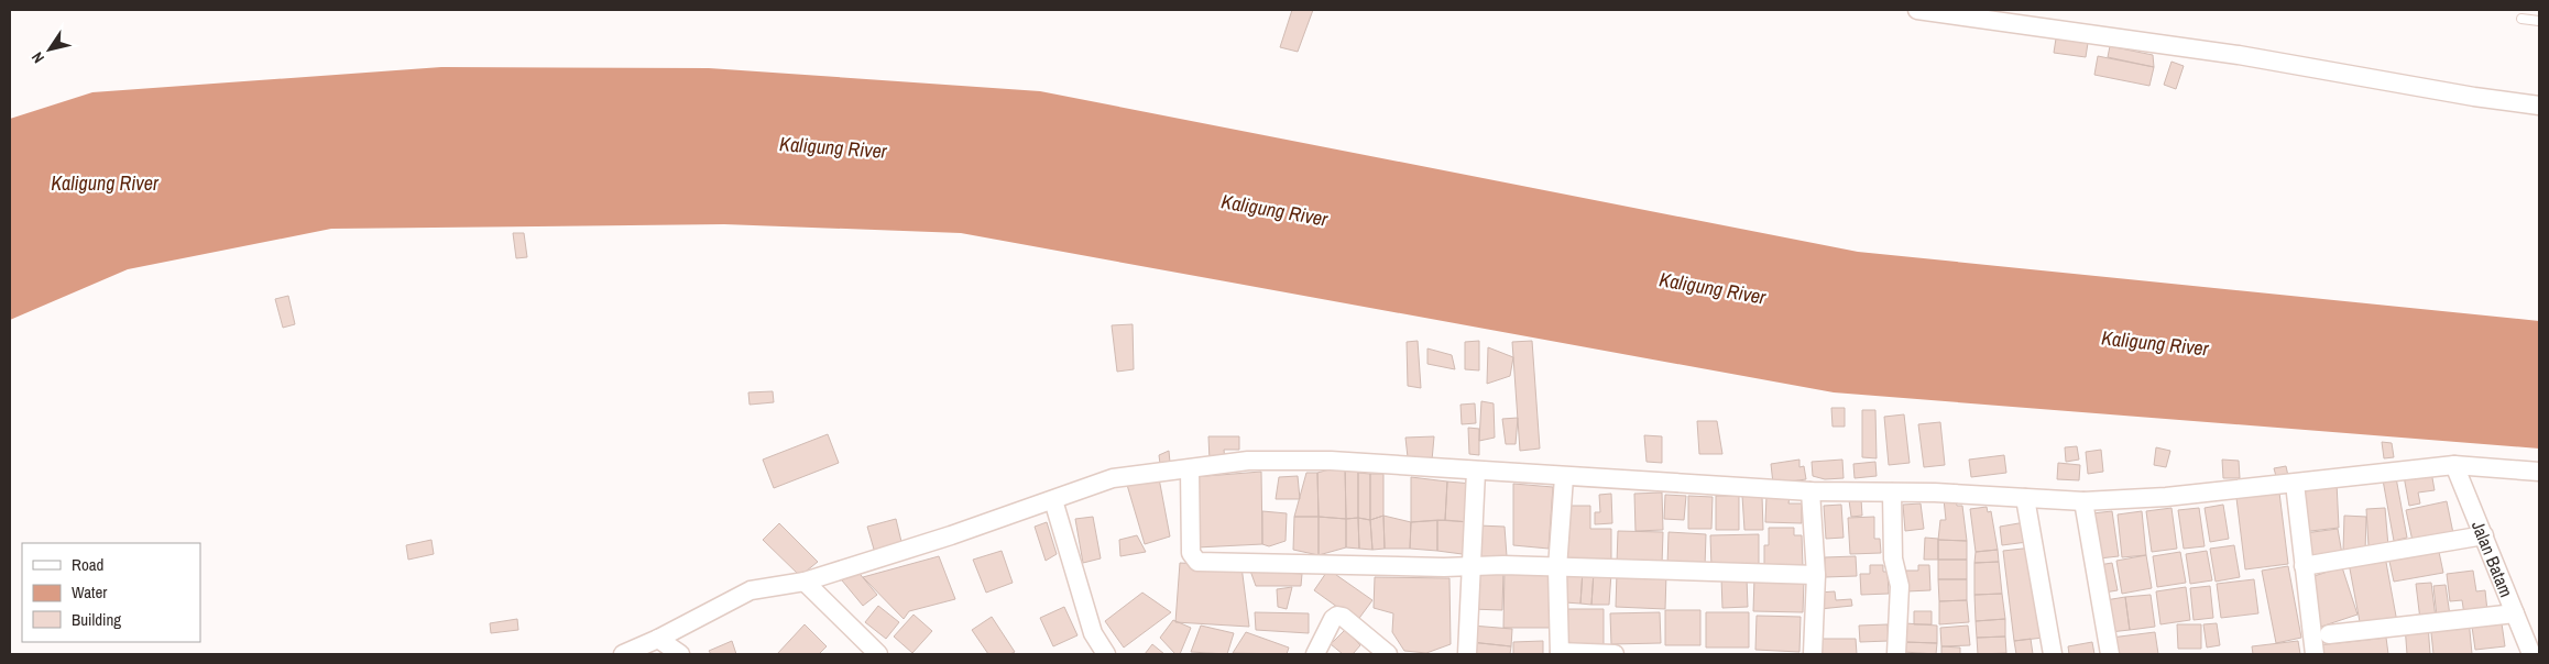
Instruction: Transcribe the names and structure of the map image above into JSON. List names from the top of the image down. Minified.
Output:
{"streets":{"street":["Jalan Batam"]},"water":["Kaligung River"],"legend":["Road","Water","Building"],"north":"bottom left"}
